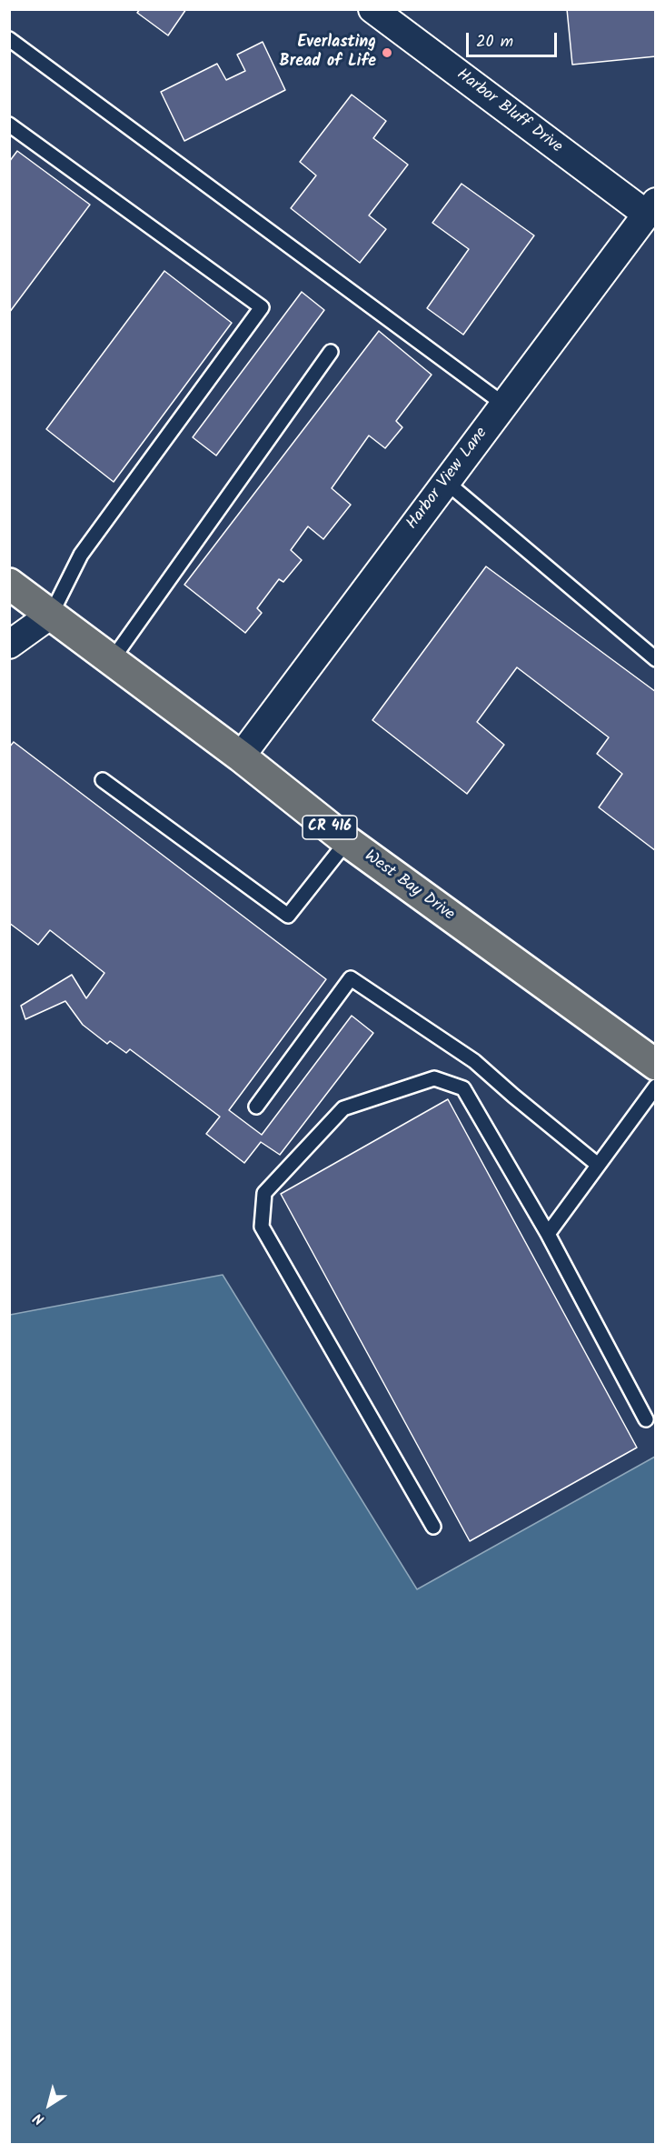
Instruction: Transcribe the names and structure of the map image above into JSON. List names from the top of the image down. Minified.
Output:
{"streets":{"main road":["CR 416","West Bay Drive"],"street":["Harbor Bluff Drive","Harbor View Lane"]},"crossings":[["Harbor Bluff Drive","Harbor View Lane"],["Harbor View Lane","West Bay Drive"]],"places":["Everlasting Bread of Life"],"scale_bar":"20 m","north":"bottom left"}
